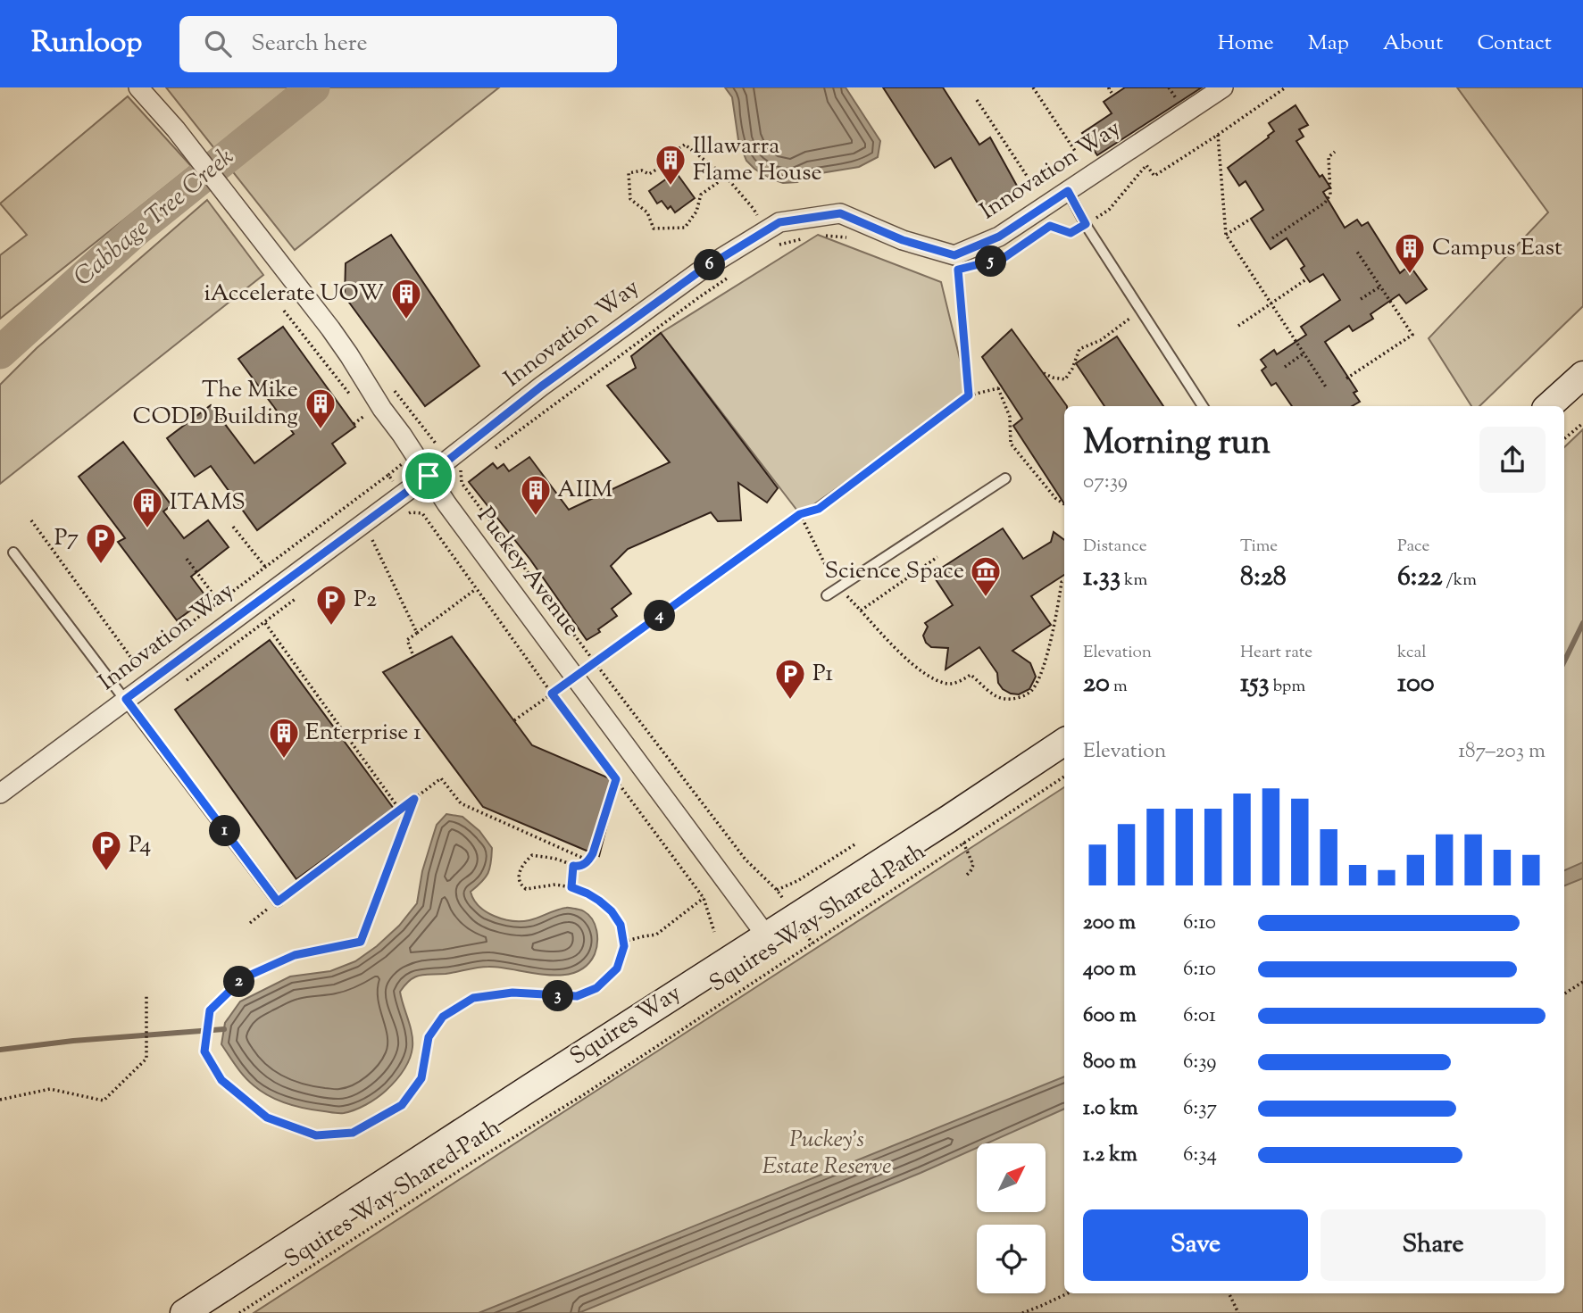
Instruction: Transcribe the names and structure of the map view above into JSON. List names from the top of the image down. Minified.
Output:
{"streets":{"main road":["Squires Way"],"street":["Innovation Way","Puckey Avenue"],"path":["Squires Way Shared Path"]},"crossings":[["Innovation Way","Puckey Avenue"],["Puckey Avenue","Squires Way"]],"water":["Cabbage Tree Creek"],"parks":["Puckey's Estate Reserve"],"places":{"building":["Illawarra Flame House","Campus East","iAccelerate UOW","The Mike CODD Building","AIIM","ITAMS","Enterprise 1"],"parking":["P7","P2","P1","P4"],"museum":["Science Space"]},"north":"top right","page":{"header":"Runloop","search":"Search here","nav":["Home","Map","About","Contact"],"pins":["5","6","4","1","2","3"],"heading":["Morning run","07:39"],"stats":[["Distance","1.33 km"],["Time","8:28"],["Pace","6:22 /km"],["Elevation","20 m"],["Heart rate","153 bpm"],["kcal","100"]],"chart":["Elevation","187–203 m"],"list":[{"name":"200 m","note":"6:10"},{"name":"400 m","note":"6:10"},{"name":"600 m","note":"6:01"},{"name":"800 m","note":"6:39"},{"name":"1.0 km","note":"6:37"},{"name":"1.2 km","note":"6:34"}],"buttons":["Save","Share"]}}
